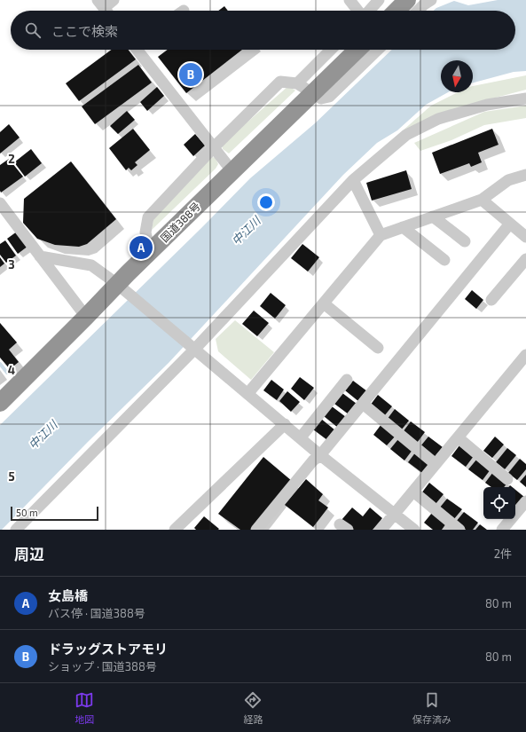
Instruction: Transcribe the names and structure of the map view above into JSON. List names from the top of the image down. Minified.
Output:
{"streets":{"highway":["国道388号"]},"water":["中江川"],"scale_bar":"50 m","north":"bottom","page":{"search":"ここで検索","pins":["B","A"],"scale":"50 m","heading":["周辺","2件"],"list":[{"mark":"A","name":"女島橋","note":"バス停 · 国道388号","value":"80 m"},{"mark":"B","name":"ドラッグストアモリ","note":"ショップ · 国道388号","value":"80 m"}],"nav":["地図","経路","保存済み"]},"grid":{"rows":["2","3","4","5"]}}
